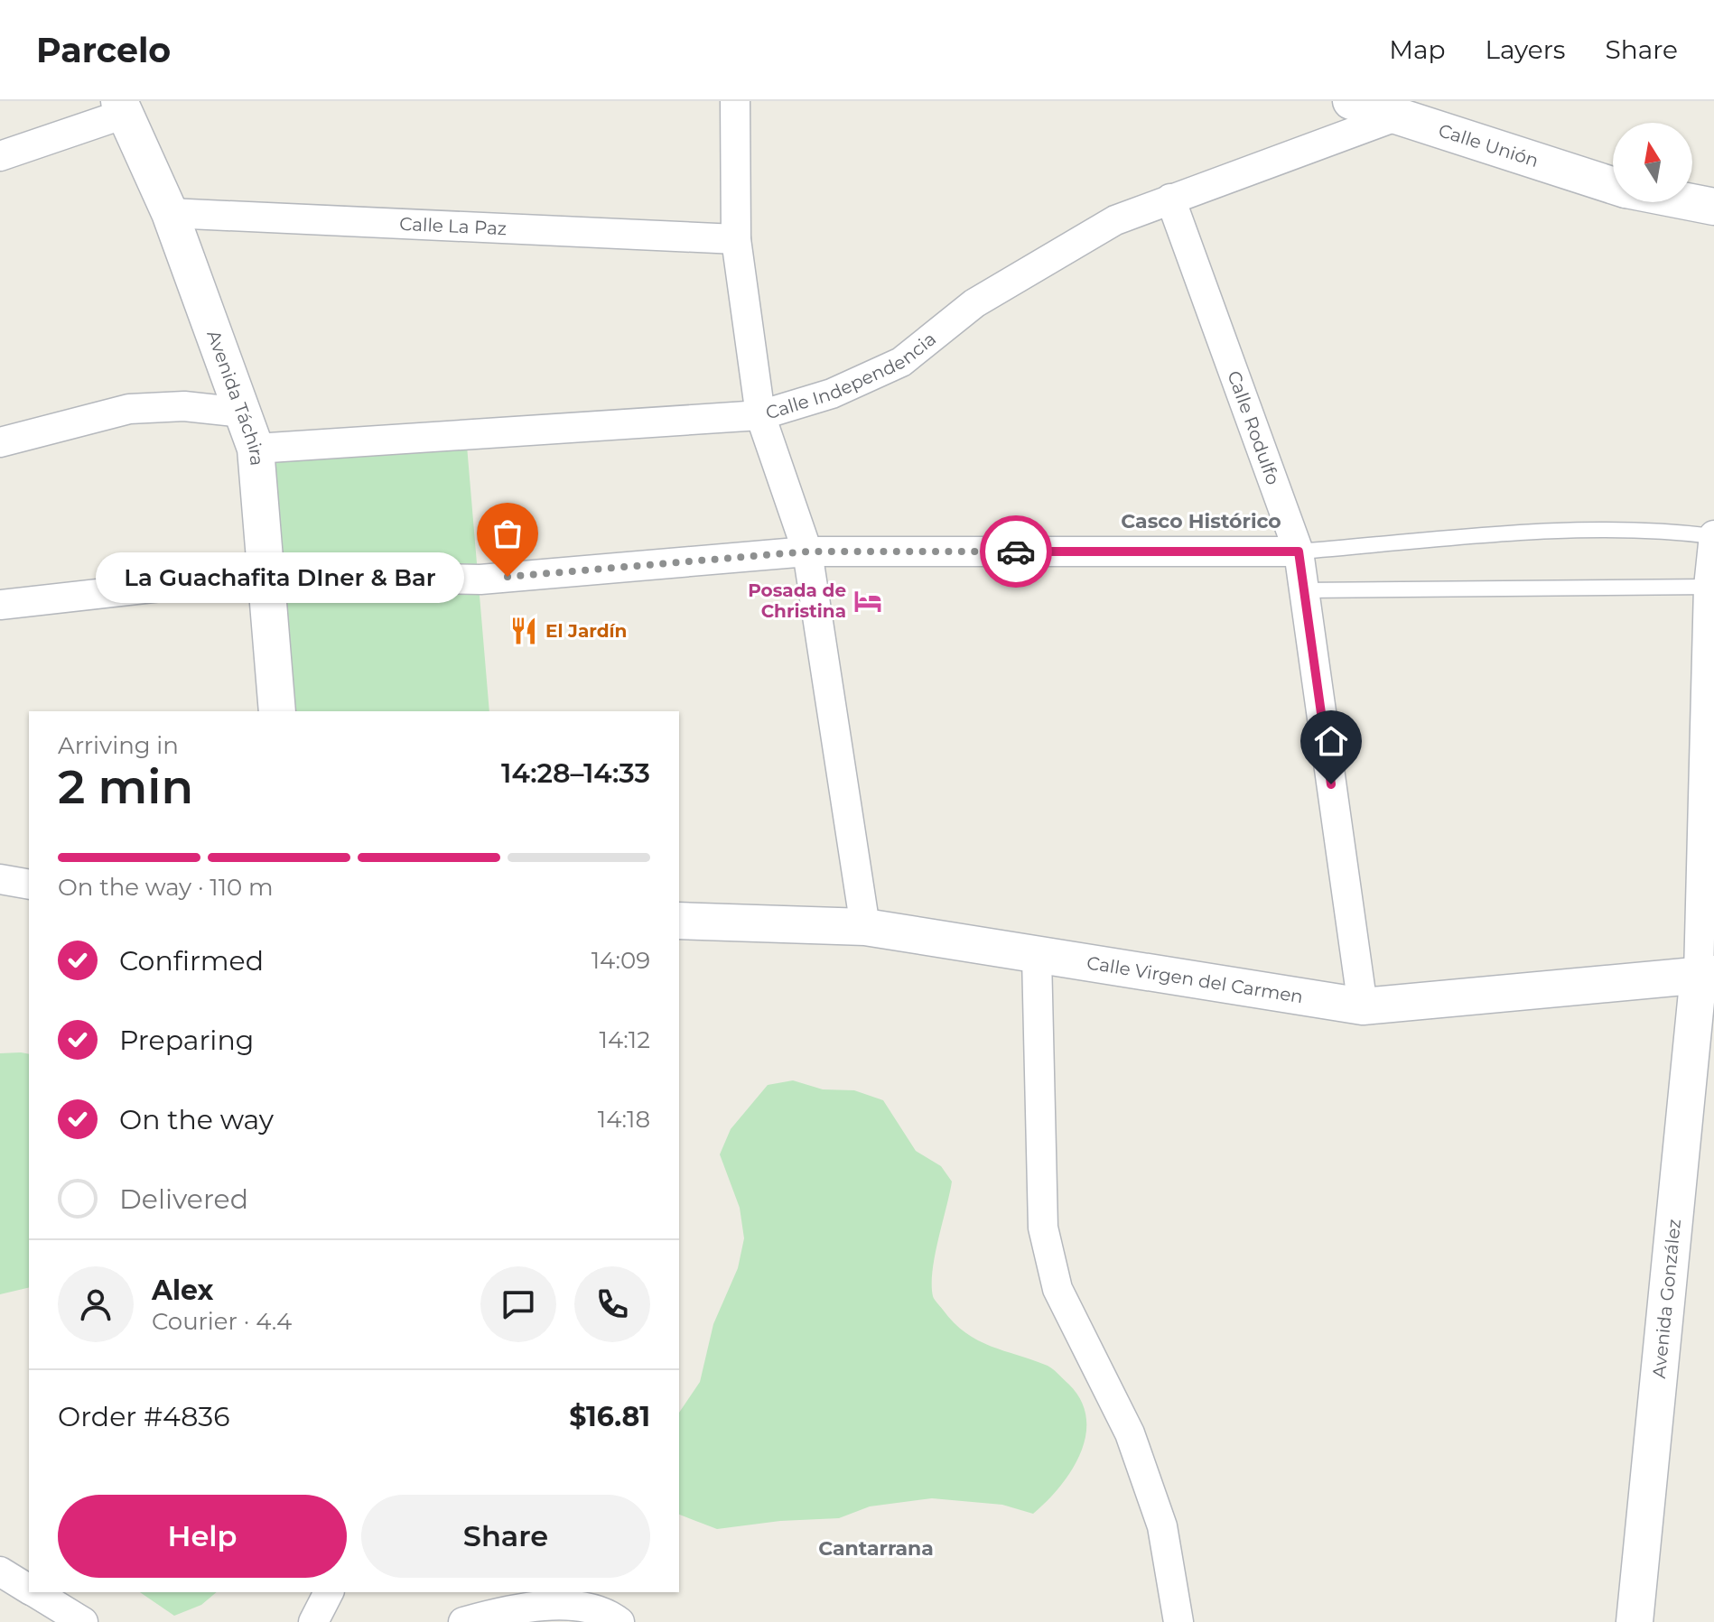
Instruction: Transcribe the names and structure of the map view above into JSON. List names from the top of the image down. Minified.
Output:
{"streets":{"street":["Calle Unión","Calle La Paz","Calle Independencia","Avenida Táchira","Calle Rodulfo","Calle Virgen del Carmen","Avenida González"]},"crossings":[["Calle Unión","Calle Independencia"],["Calle La Paz","Avenida Táchira"],["Calle Independencia","Avenida Táchira"],["Calle Independencia","Calle Rodulfo"],["Calle Rodulfo","Calle Virgen del Carmen"],["Calle Virgen del Carmen","Avenida González"]],"districts":["Casco Histórico","Cantarrana"],"places":{"other":["La Guachafita DIner & Bar"],"hotel":["Posada de Christina"],"restaurant":["El Jardín"]},"north":"top","page":{"header":"Parcelo","nav":["Map","Layers","Share"],"bubble":"La Guachafita DIner & Bar","heading":["2 min","Arriving in","14:28–14:33"],"panel":["Alex","Courier · 4.4","Order #4836","$16.81"],"bar":"On the way · 110 m","list":[["Confirmed","14:09"],["Preparing","14:12"],["On the way","14:18"],"Delivered"],"buttons":["Help","Share"]}}
